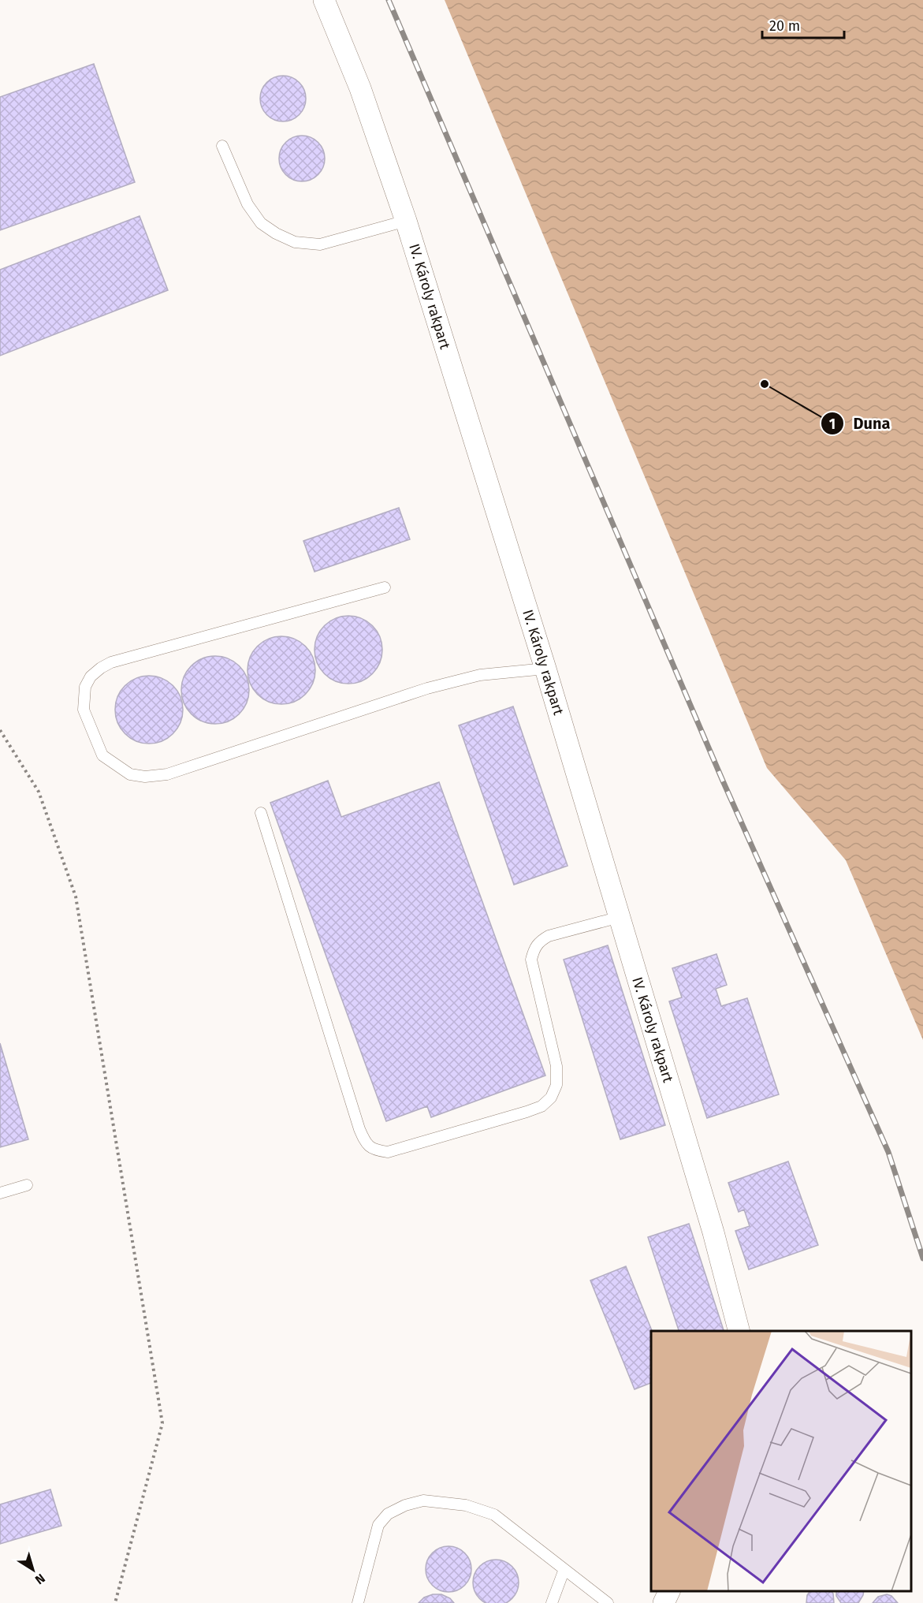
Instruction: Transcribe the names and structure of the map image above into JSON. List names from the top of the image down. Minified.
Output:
{"streets":{"street":["IV. Károly rakpart"]},"places":["Duna"],"scale_bar":"20 m","north":"bottom right"}
